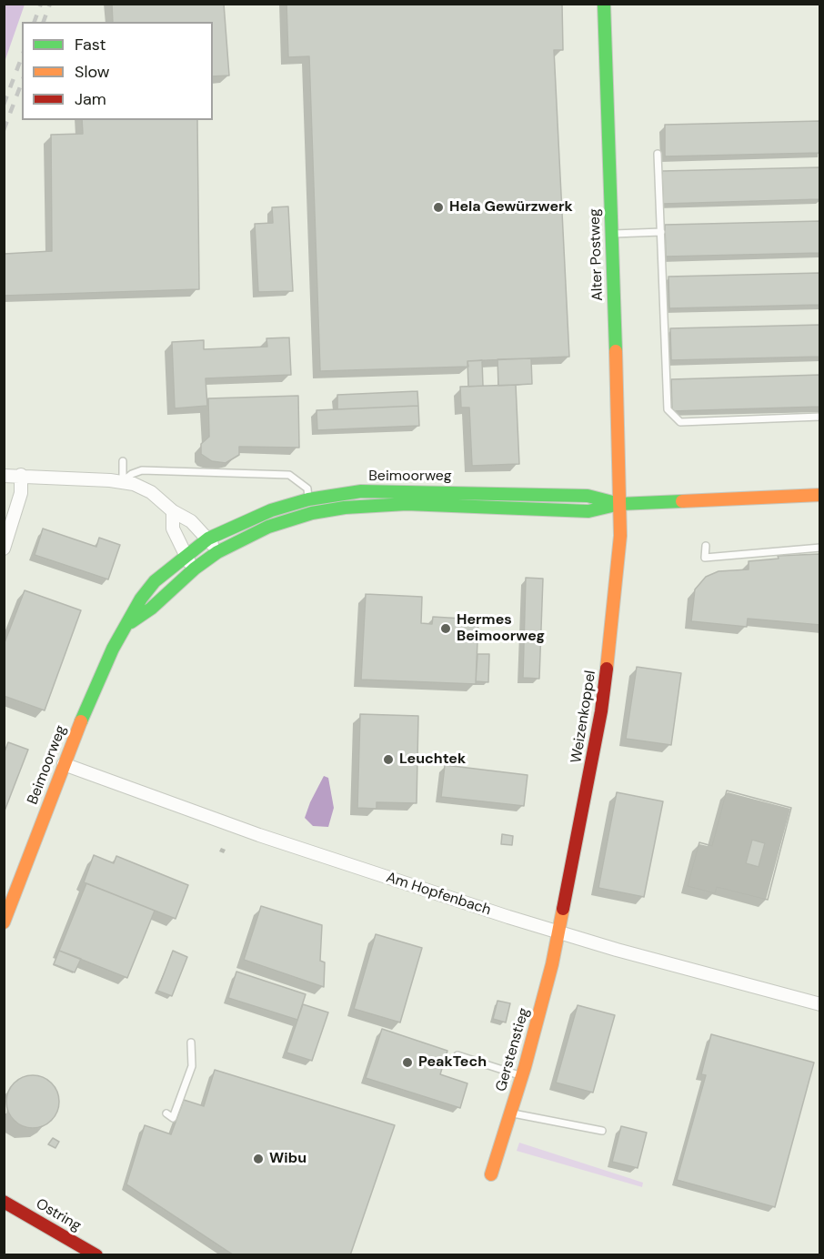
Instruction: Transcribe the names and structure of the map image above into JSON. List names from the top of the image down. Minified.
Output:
{"streets":{"main road":["Alter Postweg","Beimoorweg","Weizenkoppel","Gerstenstieg","Ostring"],"street":["Am Hopfenbach"]},"crossings":[["Alter Postweg","Beimoorweg"],["Alter Postweg","Weizenkoppel"],["Beimoorweg","Weizenkoppel"],["Beimoorweg","Am Hopfenbach"],["Weizenkoppel","Am Hopfenbach"],["Weizenkoppel","Gerstenstieg"],["Am Hopfenbach","Gerstenstieg"]],"places":["Hela Gewürzwerk","Hermes Beimoorweg","Leuchtek","PeakTech","Wibu"],"legend":["Fast","Slow","Jam"]}
